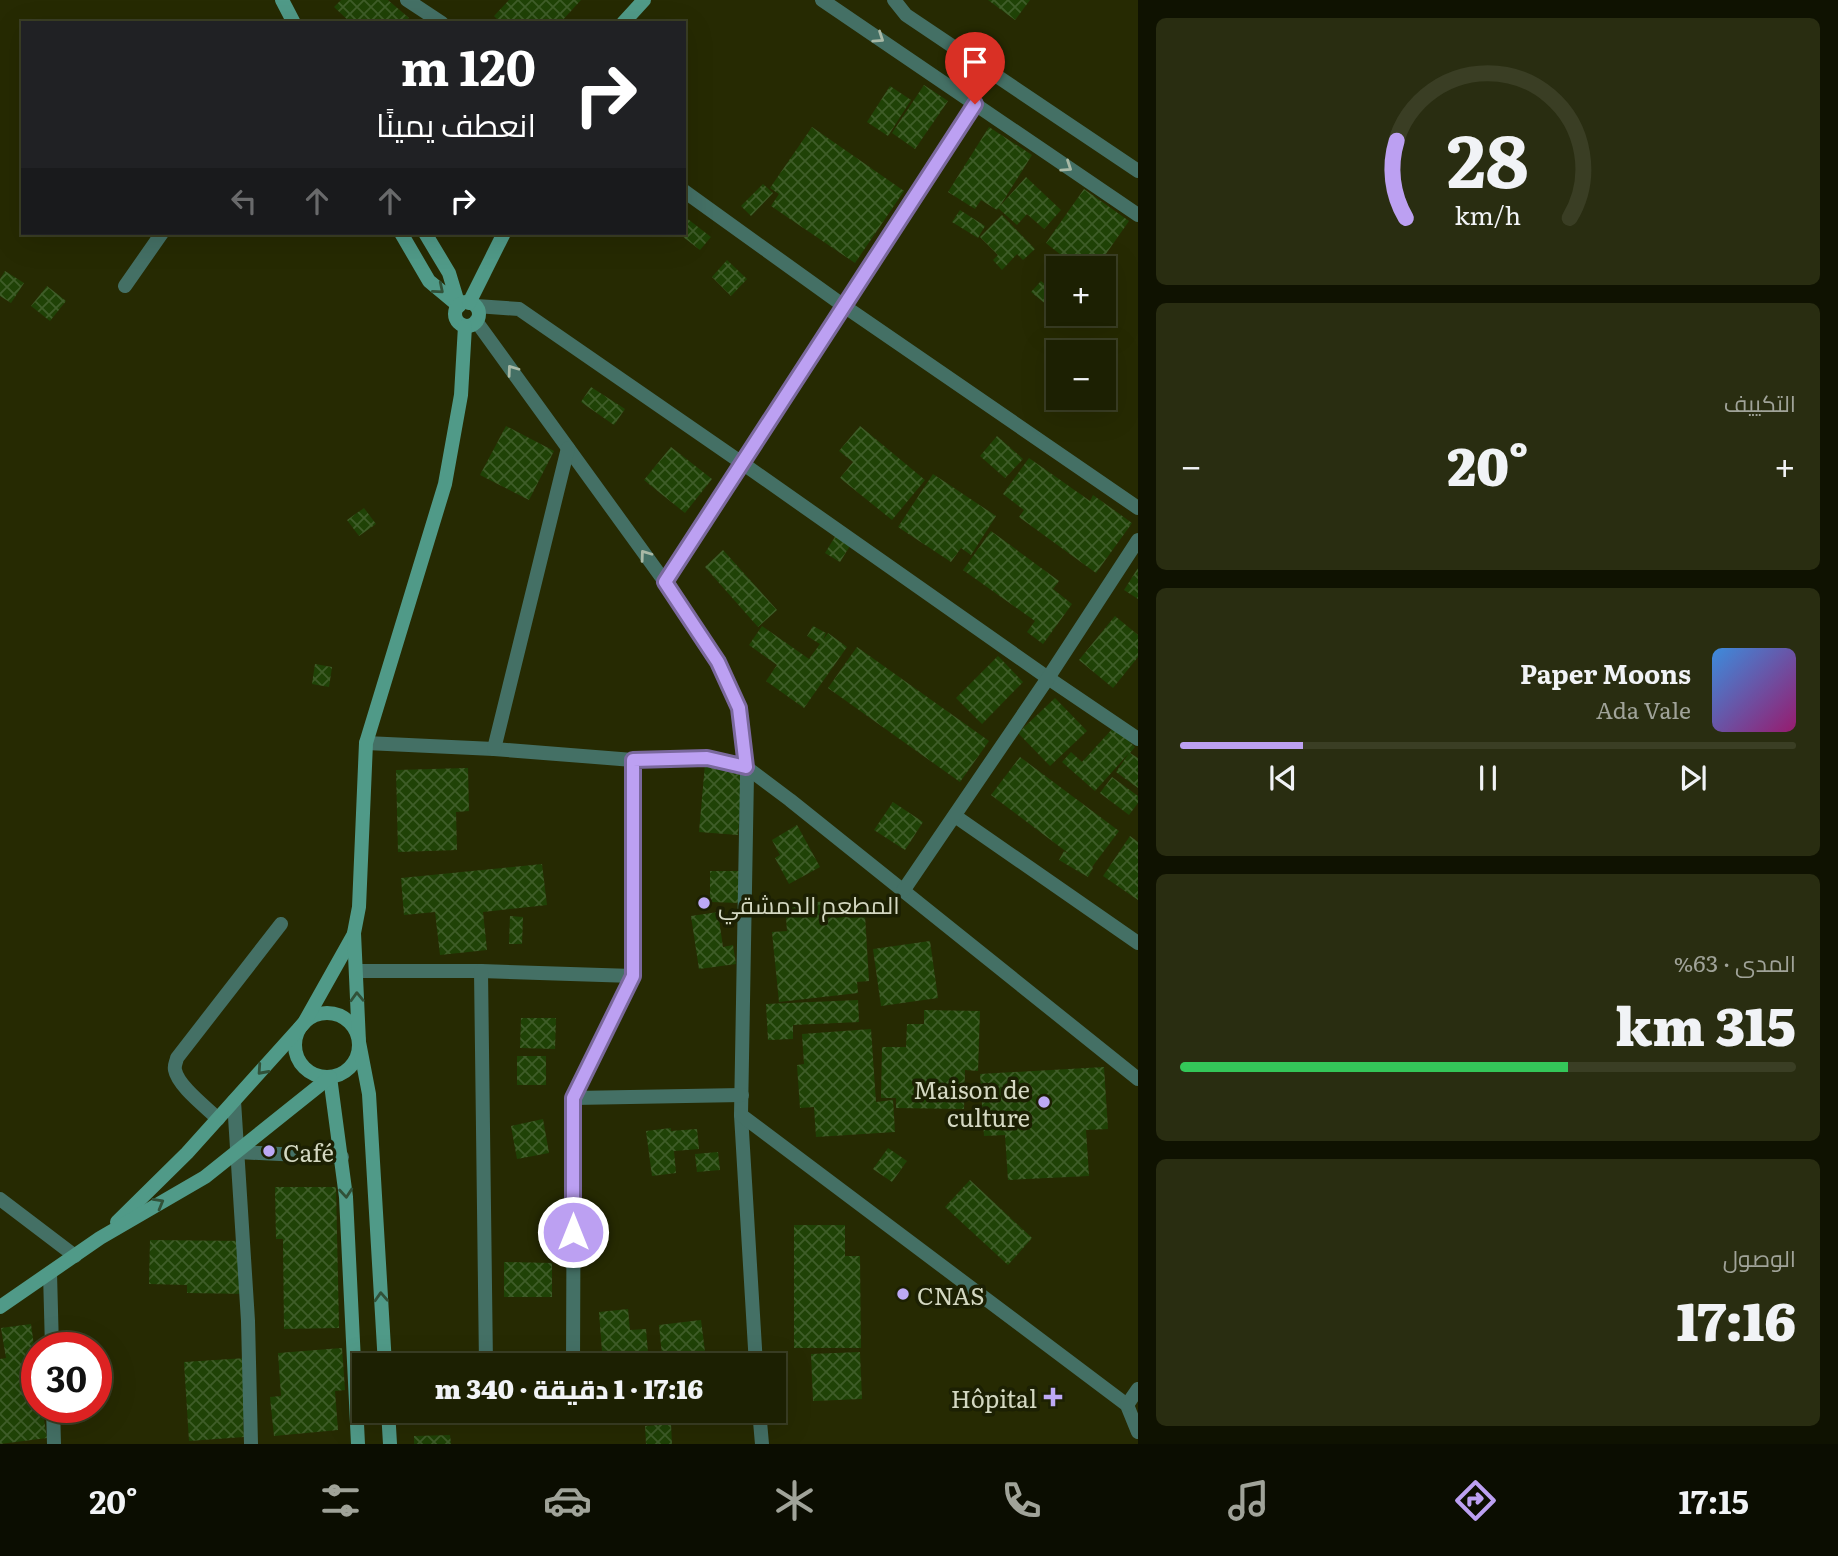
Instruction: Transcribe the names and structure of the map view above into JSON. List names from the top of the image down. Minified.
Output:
{"places":{"other":["المطعم الدمشقي","Maison de culture","Café","CNAS"],"health":["Hôpital"]},"page":{"turn":["120 m","انعطف يمينًا"],"map_buttons":["+","−"],"tile":["التكييف",["المدى · 63%","315 km"],["الوصول","17:16"]],"heat":["−","20°","+"],"song":["Paper Moons","Ada Vale"],"limit":"30","trip":"17:16 · 1 دقيقة · 340 m","tabs":["17:15","20°"],"gauge":["28","km/h"]}}
